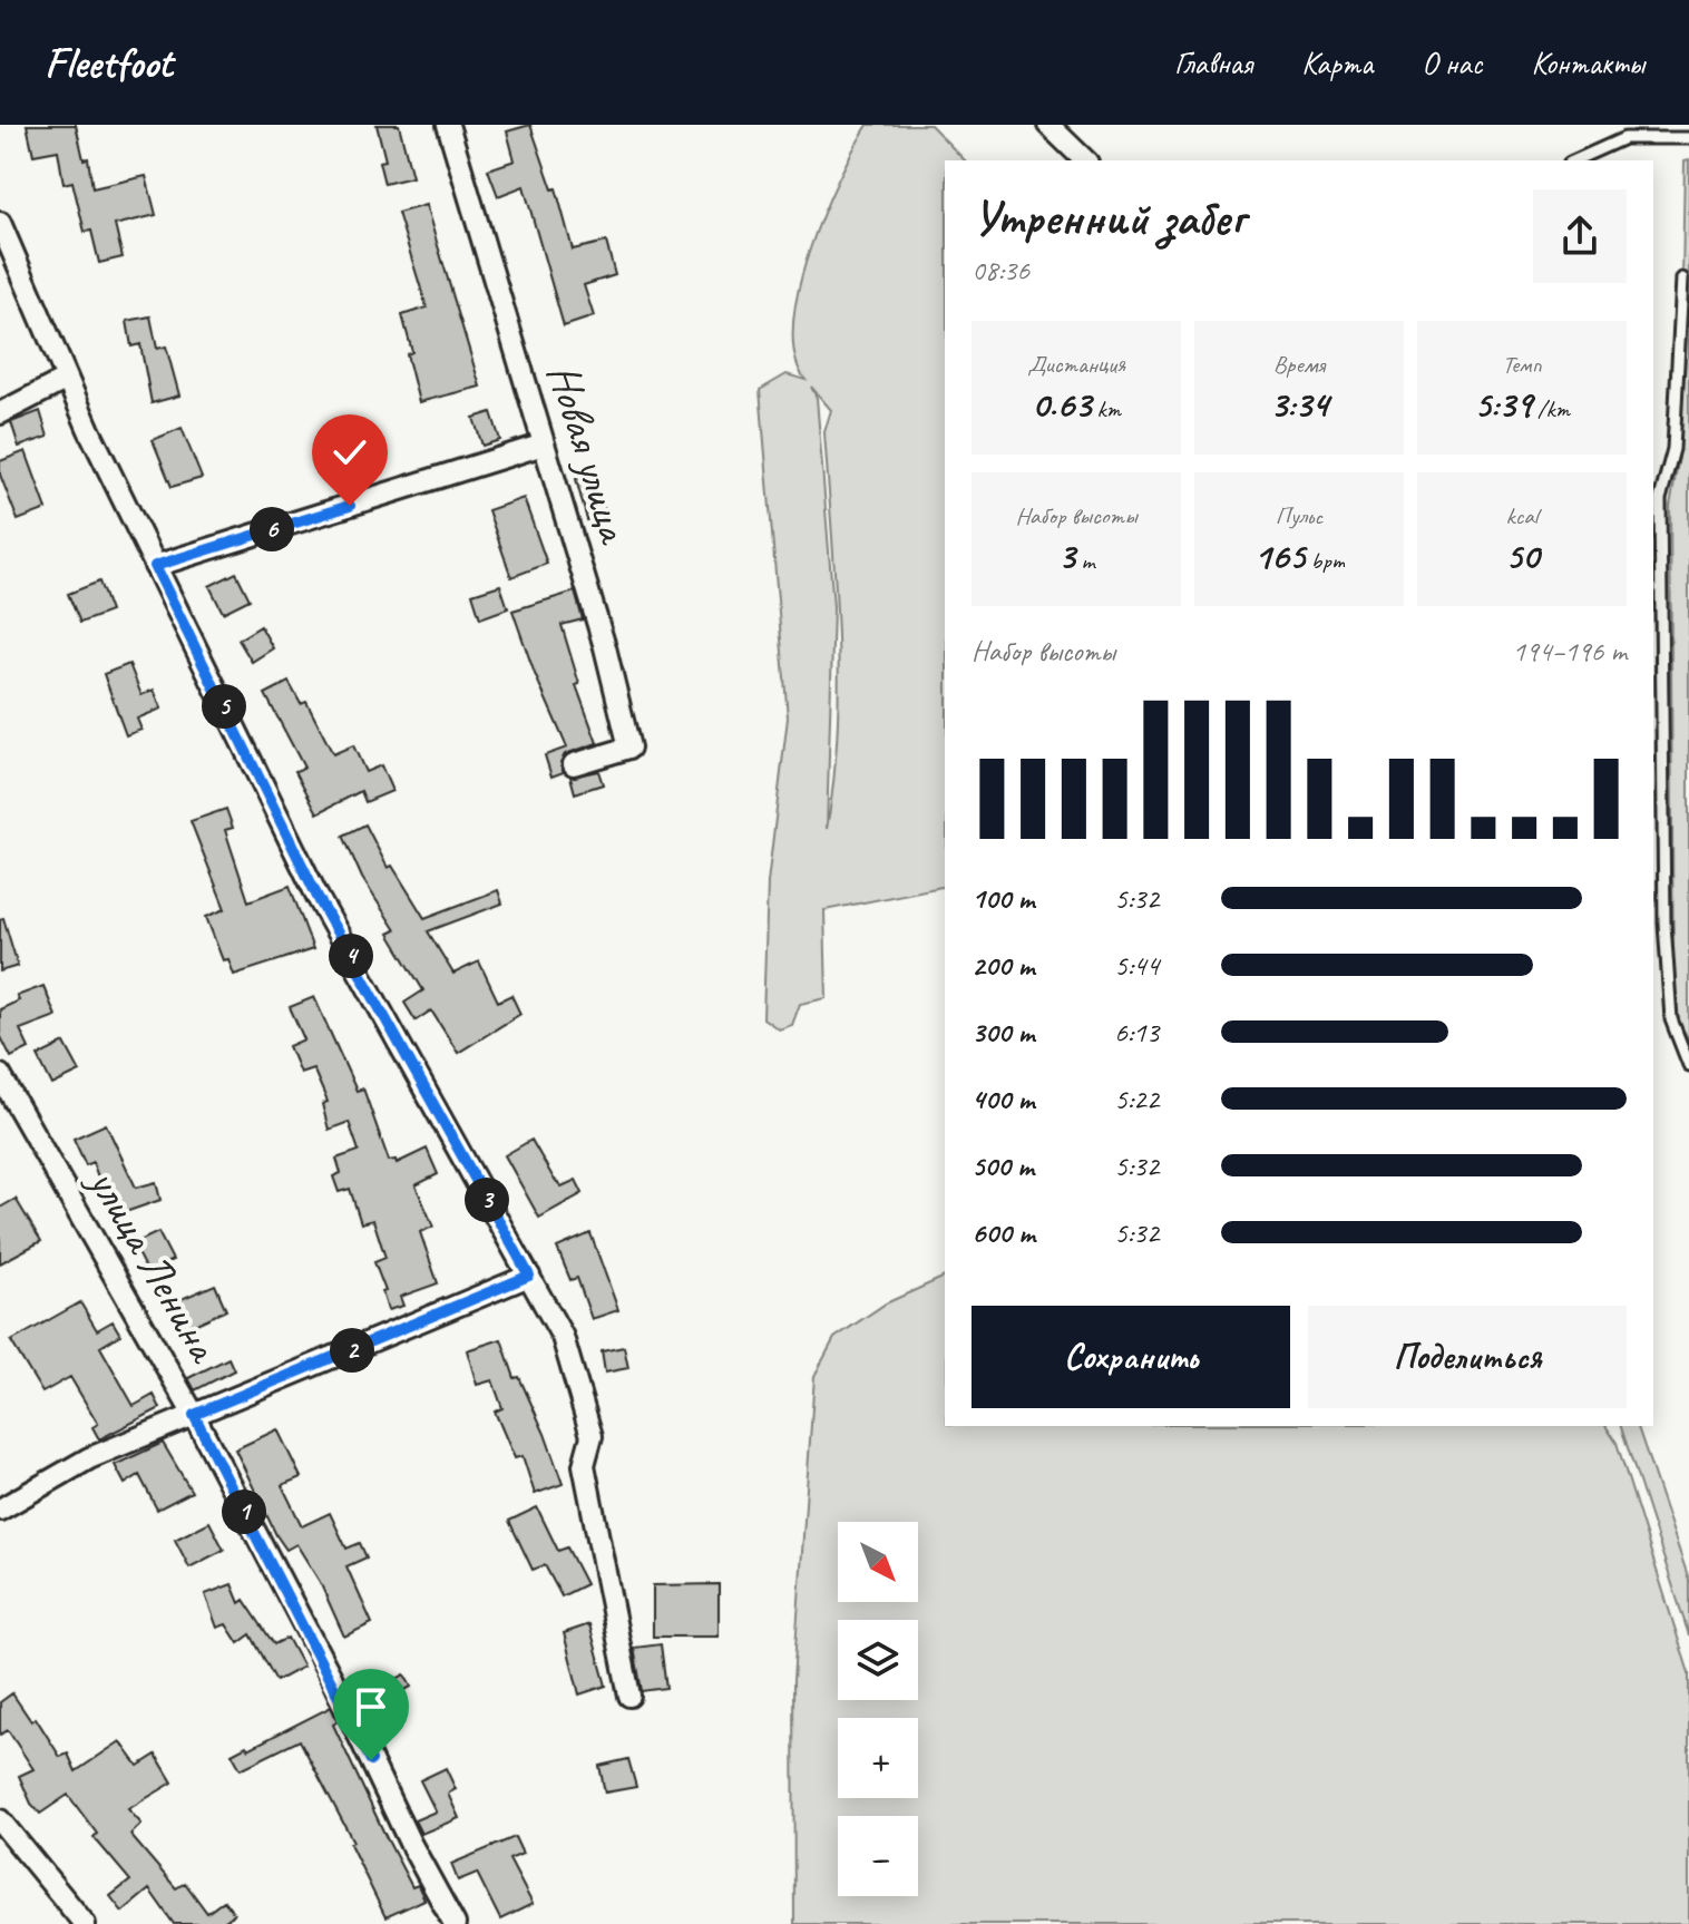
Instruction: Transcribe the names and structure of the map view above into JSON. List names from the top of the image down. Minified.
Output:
{"streets":{"street":["Новая улица","улица Ленина"]},"north":"bottom right","page":{"header":"Fleetfoot","nav":["Главная","Карта","О нас","Контакты"],"heading":["Утренний забег","08:36"],"stats":[["Дистанция","0.63 km"],["Время","3:34"],["Темп","5:39 /km"],["Набор высоты","3 m"],["Пульс","165 bpm"],["kcal","50"]],"pins":["6","5","4","3","2","1"],"chart":["Набор высоты","194–196 m"],"list":[{"name":"100 m","note":"5:32"},{"name":"200 m","note":"5:44"},{"name":"300 m","note":"6:13"},{"name":"400 m","note":"5:22"},{"name":"500 m","note":"5:32"},{"name":"600 m","note":"5:32"}],"buttons":["Сохранить","Поделиться"],"map_buttons":["+","−"]}}
